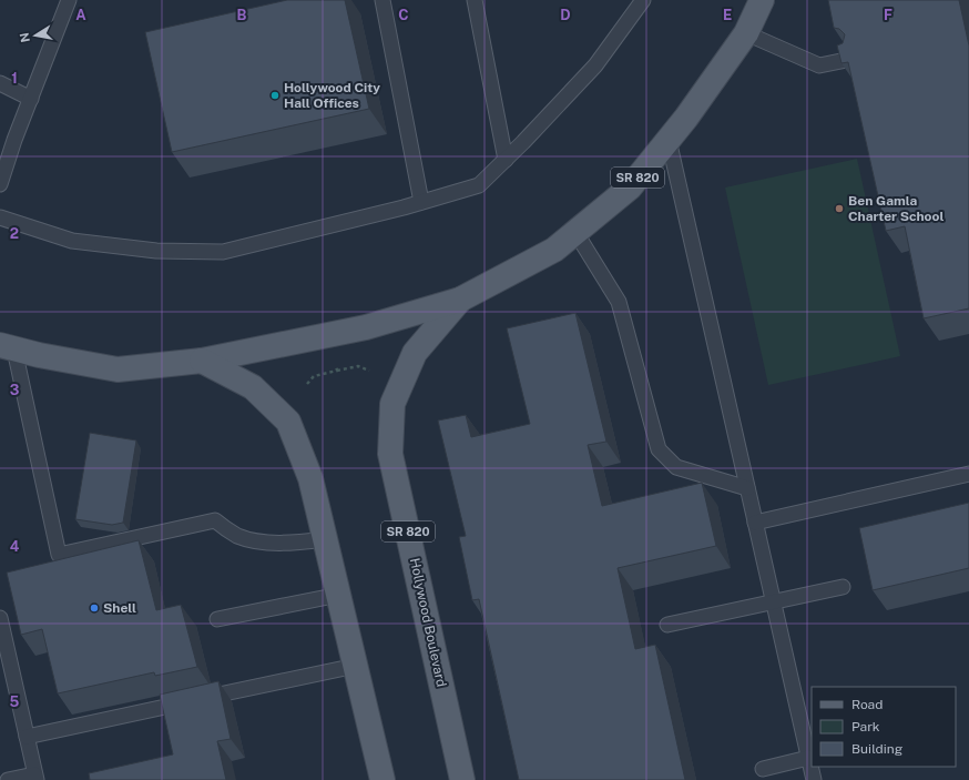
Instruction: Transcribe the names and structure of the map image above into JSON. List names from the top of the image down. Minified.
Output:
{"streets":{"main road":["SR 820","Hollywood Boulevard"]},"crossings":[["SR 820","Hollywood Boulevard"]],"places":["Hollywood City Hall Offices","Ben Gamla Charter School","Shell"],"legend":["Road","Park","Building"],"north":"left","grid":{"columns":["A","B","C","D","E","F"],"rows":["1","2","3","4","5"]}}
